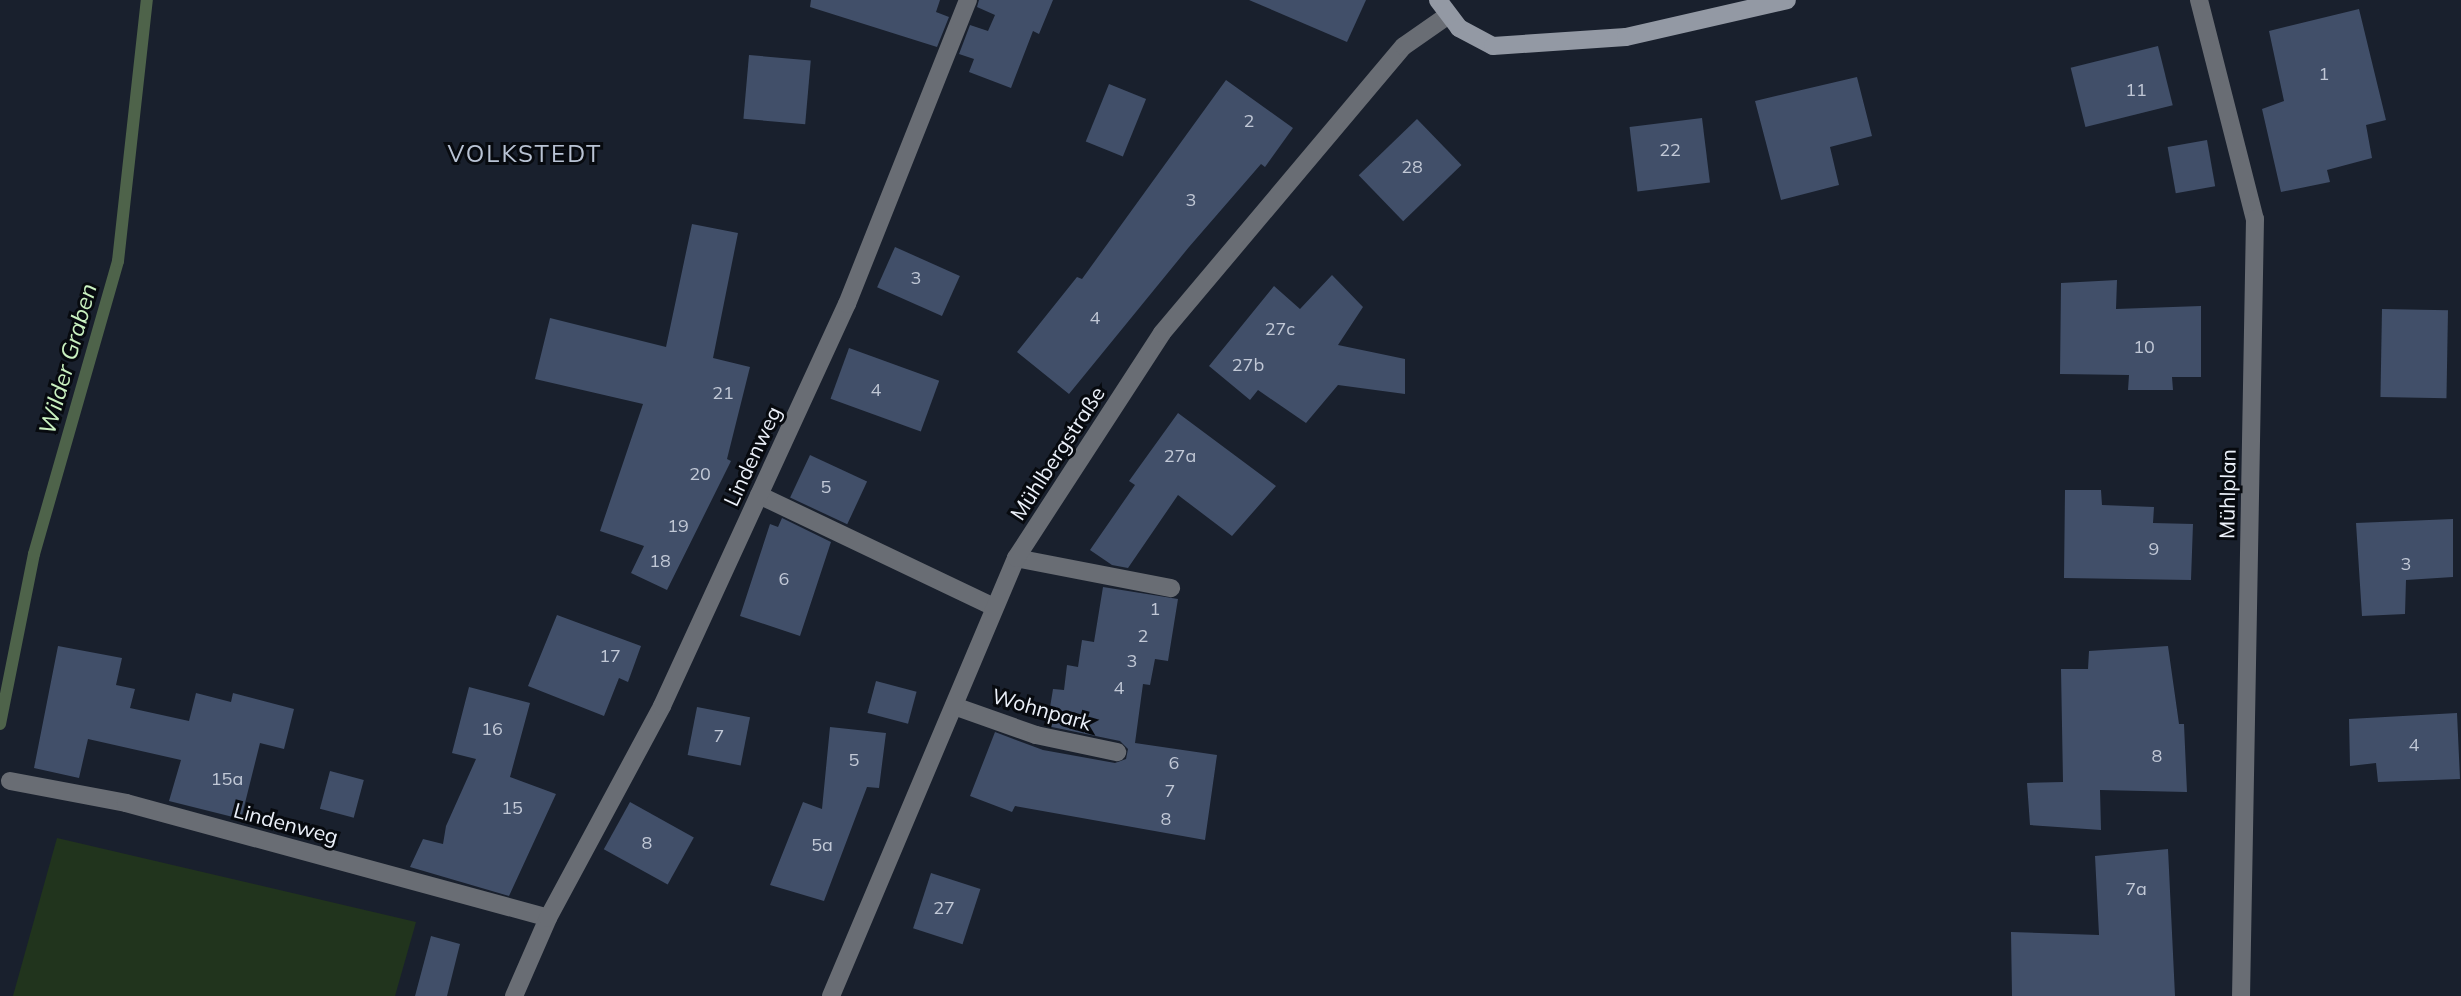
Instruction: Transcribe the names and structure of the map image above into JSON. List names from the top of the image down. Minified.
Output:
{"streets":{"street":["Mühlbergstraße","Lindenweg","Mühlplan","Wohnpark"]},"crossings":[["Mühlbergstraße","Wohnpark"]],"districts":["VOLKSTEDT"],"water":["Wilder Graben"],"house_numbers":["1","11","2","22","28","3","3","4","27c","10","27b","4","21","27a","20","5","19","9","18","3","6","1","2","17","3","4","16","7","4","8","5","6","15a","7","15","8","8","5a","7a","27"]}
